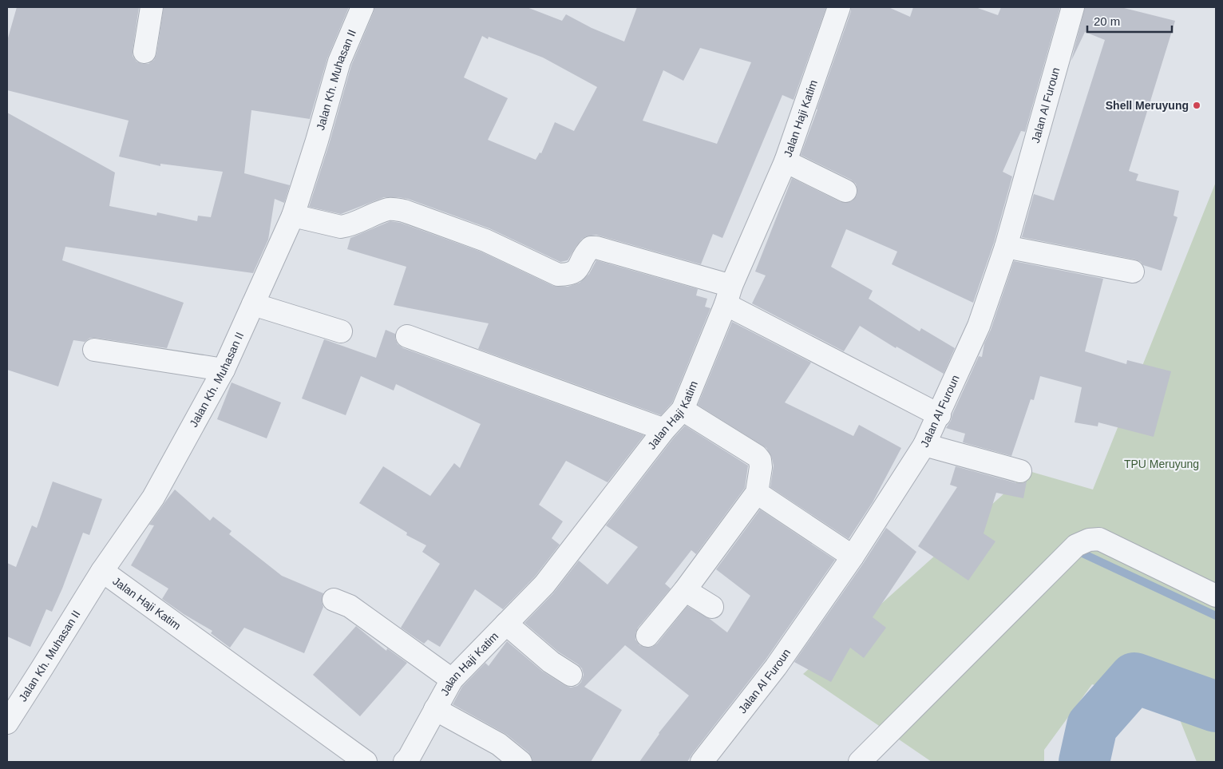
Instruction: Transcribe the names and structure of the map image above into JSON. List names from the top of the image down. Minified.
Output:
{"streets":{"street":["Jalan Kh. Muhasan II","Jalan Al Furoun","Jalan Haji Katim"]},"crossings":[["Jalan Kh. Muhasan II","Jalan Haji Katim"]],"parks":["TPU Meruyung"],"places":["Shell Meruyung"],"scale_bar":"20 m"}
